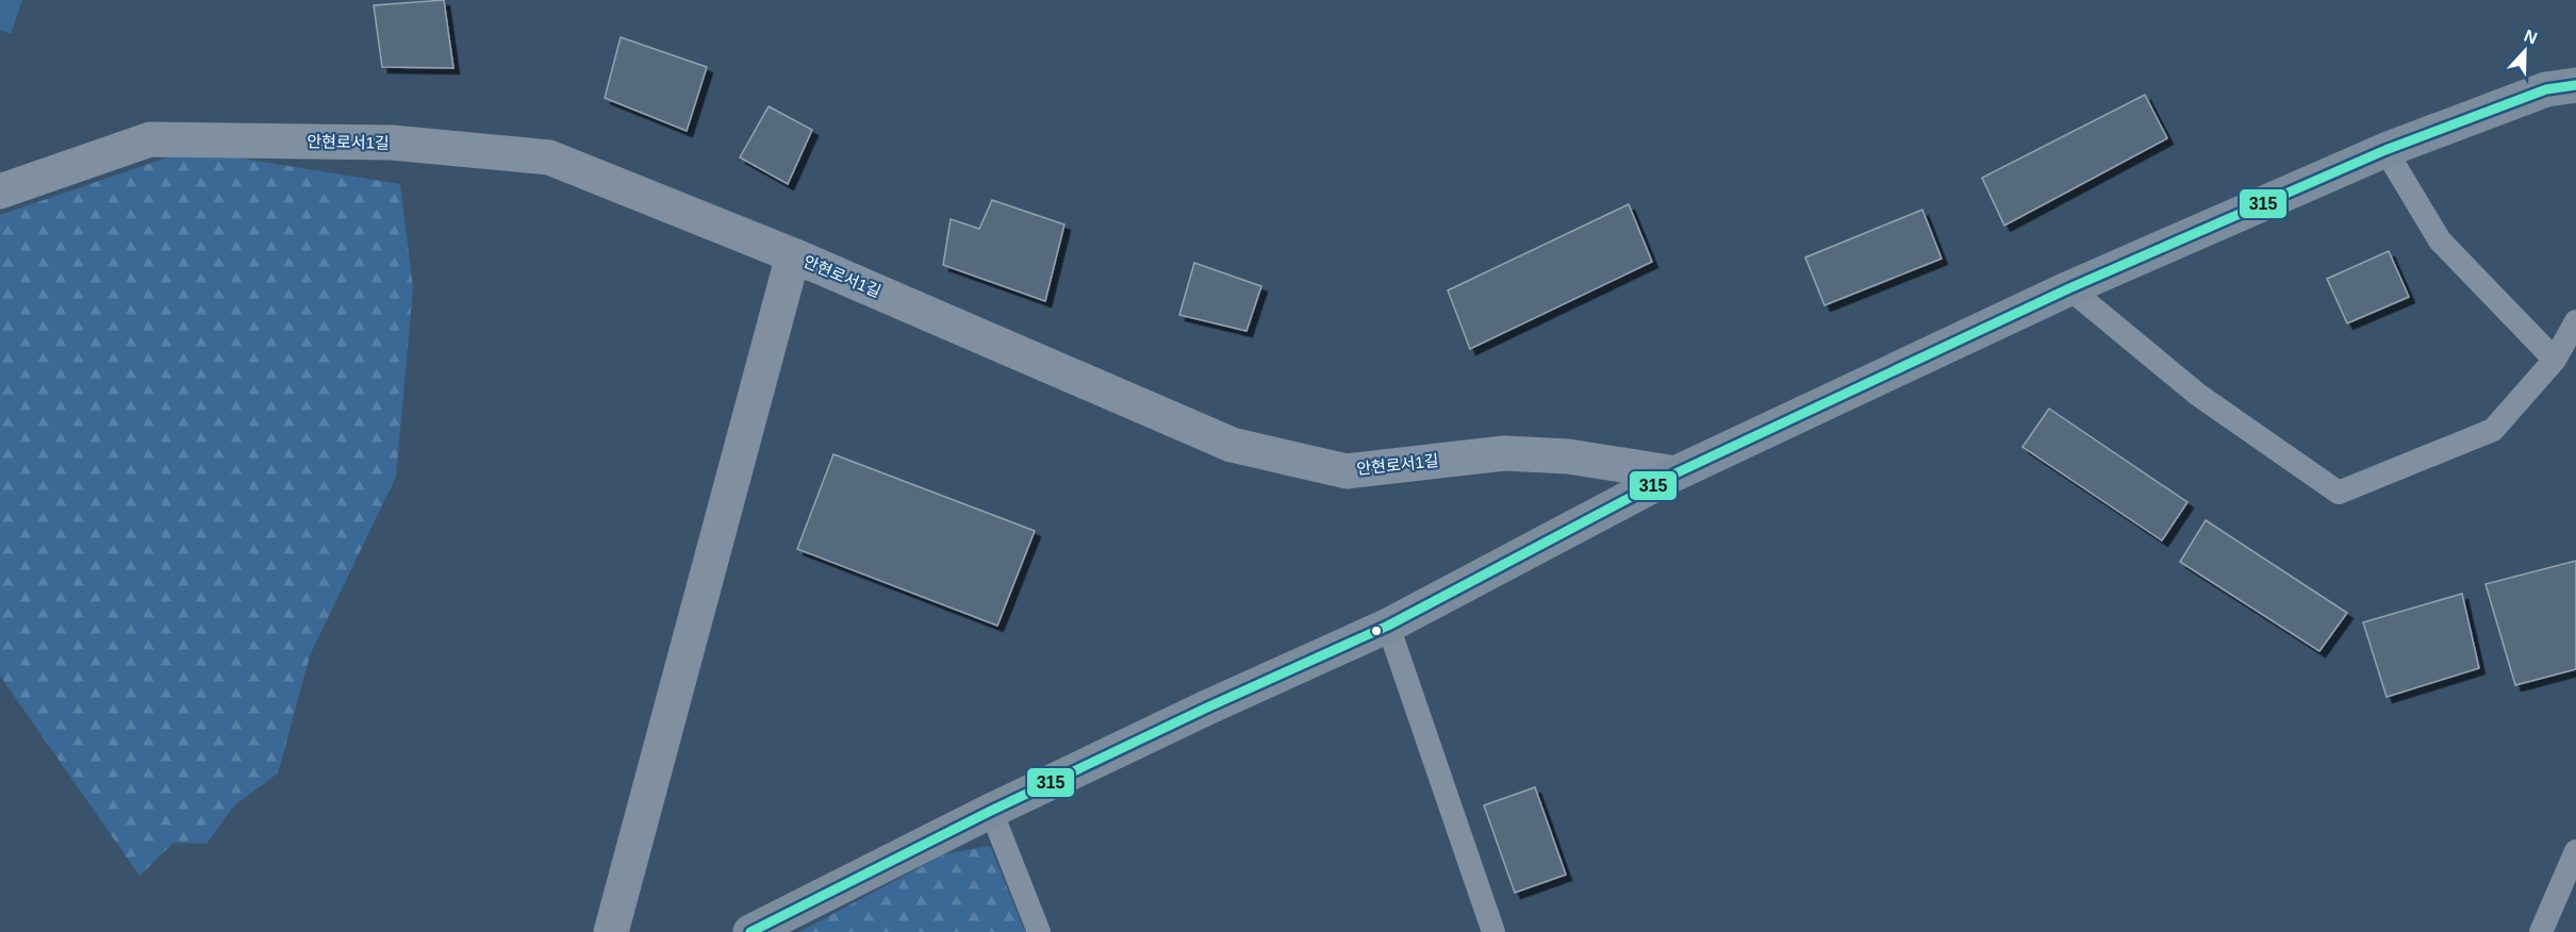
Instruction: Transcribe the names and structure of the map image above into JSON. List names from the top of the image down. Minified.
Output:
{"streets":{"street":["안현로서1길"]},"lines":["transit line 315"],"north":"top"}
